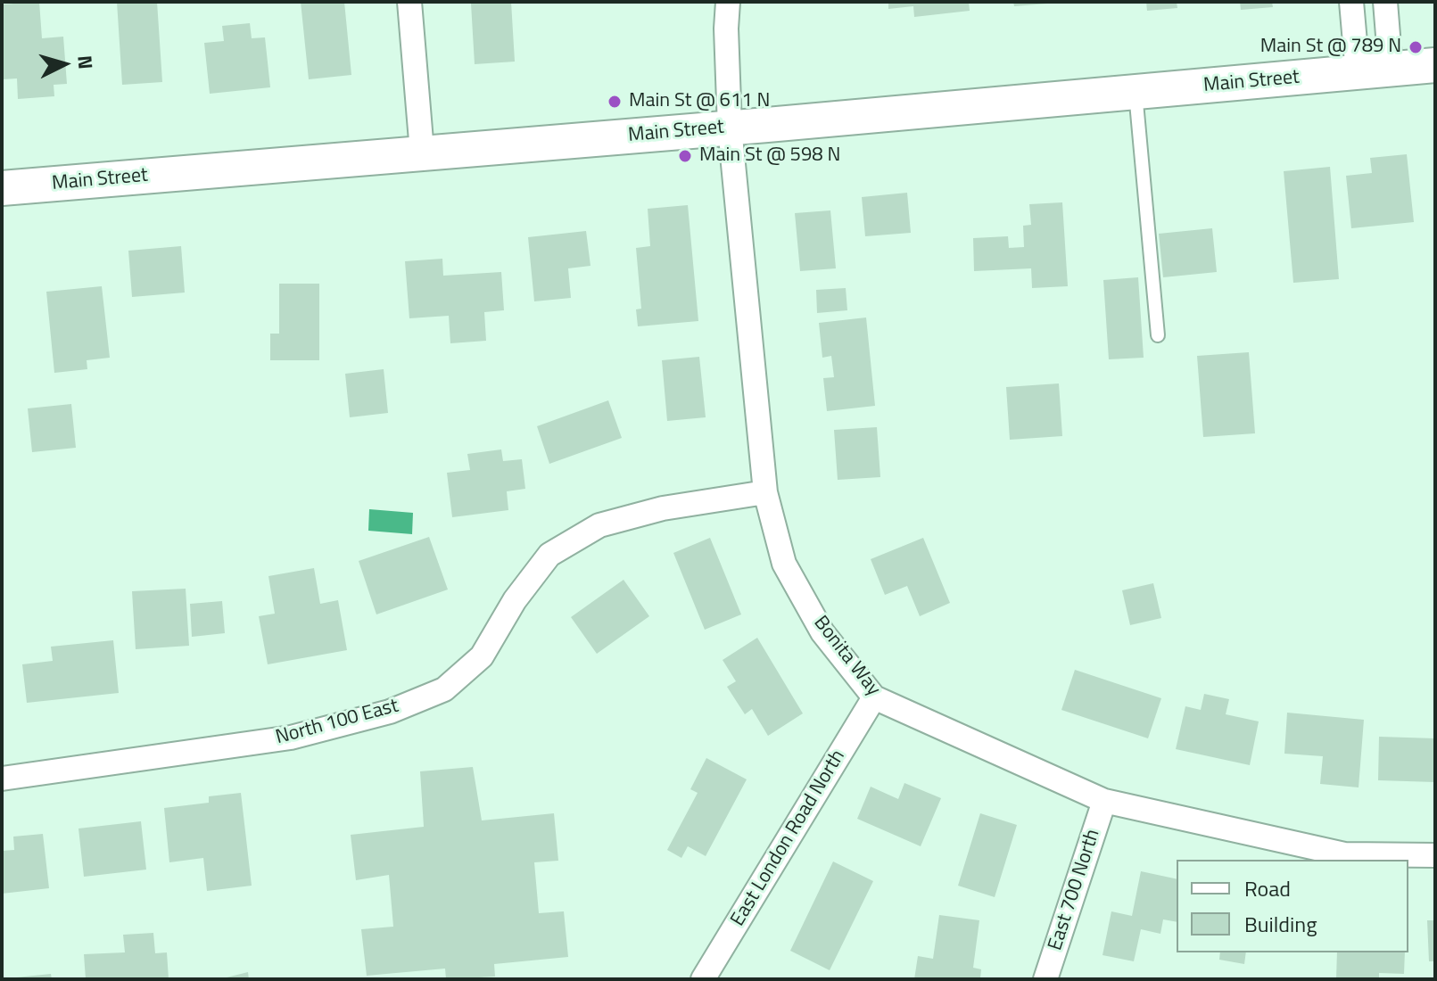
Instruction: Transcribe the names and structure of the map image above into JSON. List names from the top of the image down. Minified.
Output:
{"streets":{"main road":["Main Street"],"street":["Bonita Way","North 100 East","East London Road North","East 700 North"]},"crossings":[["Main Street","Bonita Way"],["Bonita Way","North 100 East"],["Bonita Way","East London Road North"],["Bonita Way","East 700 North"]],"places":["Main St @ 789 N","Main St @ 611 N","Main St @ 598 N"],"legend":["Road","Building"],"north":"right"}
